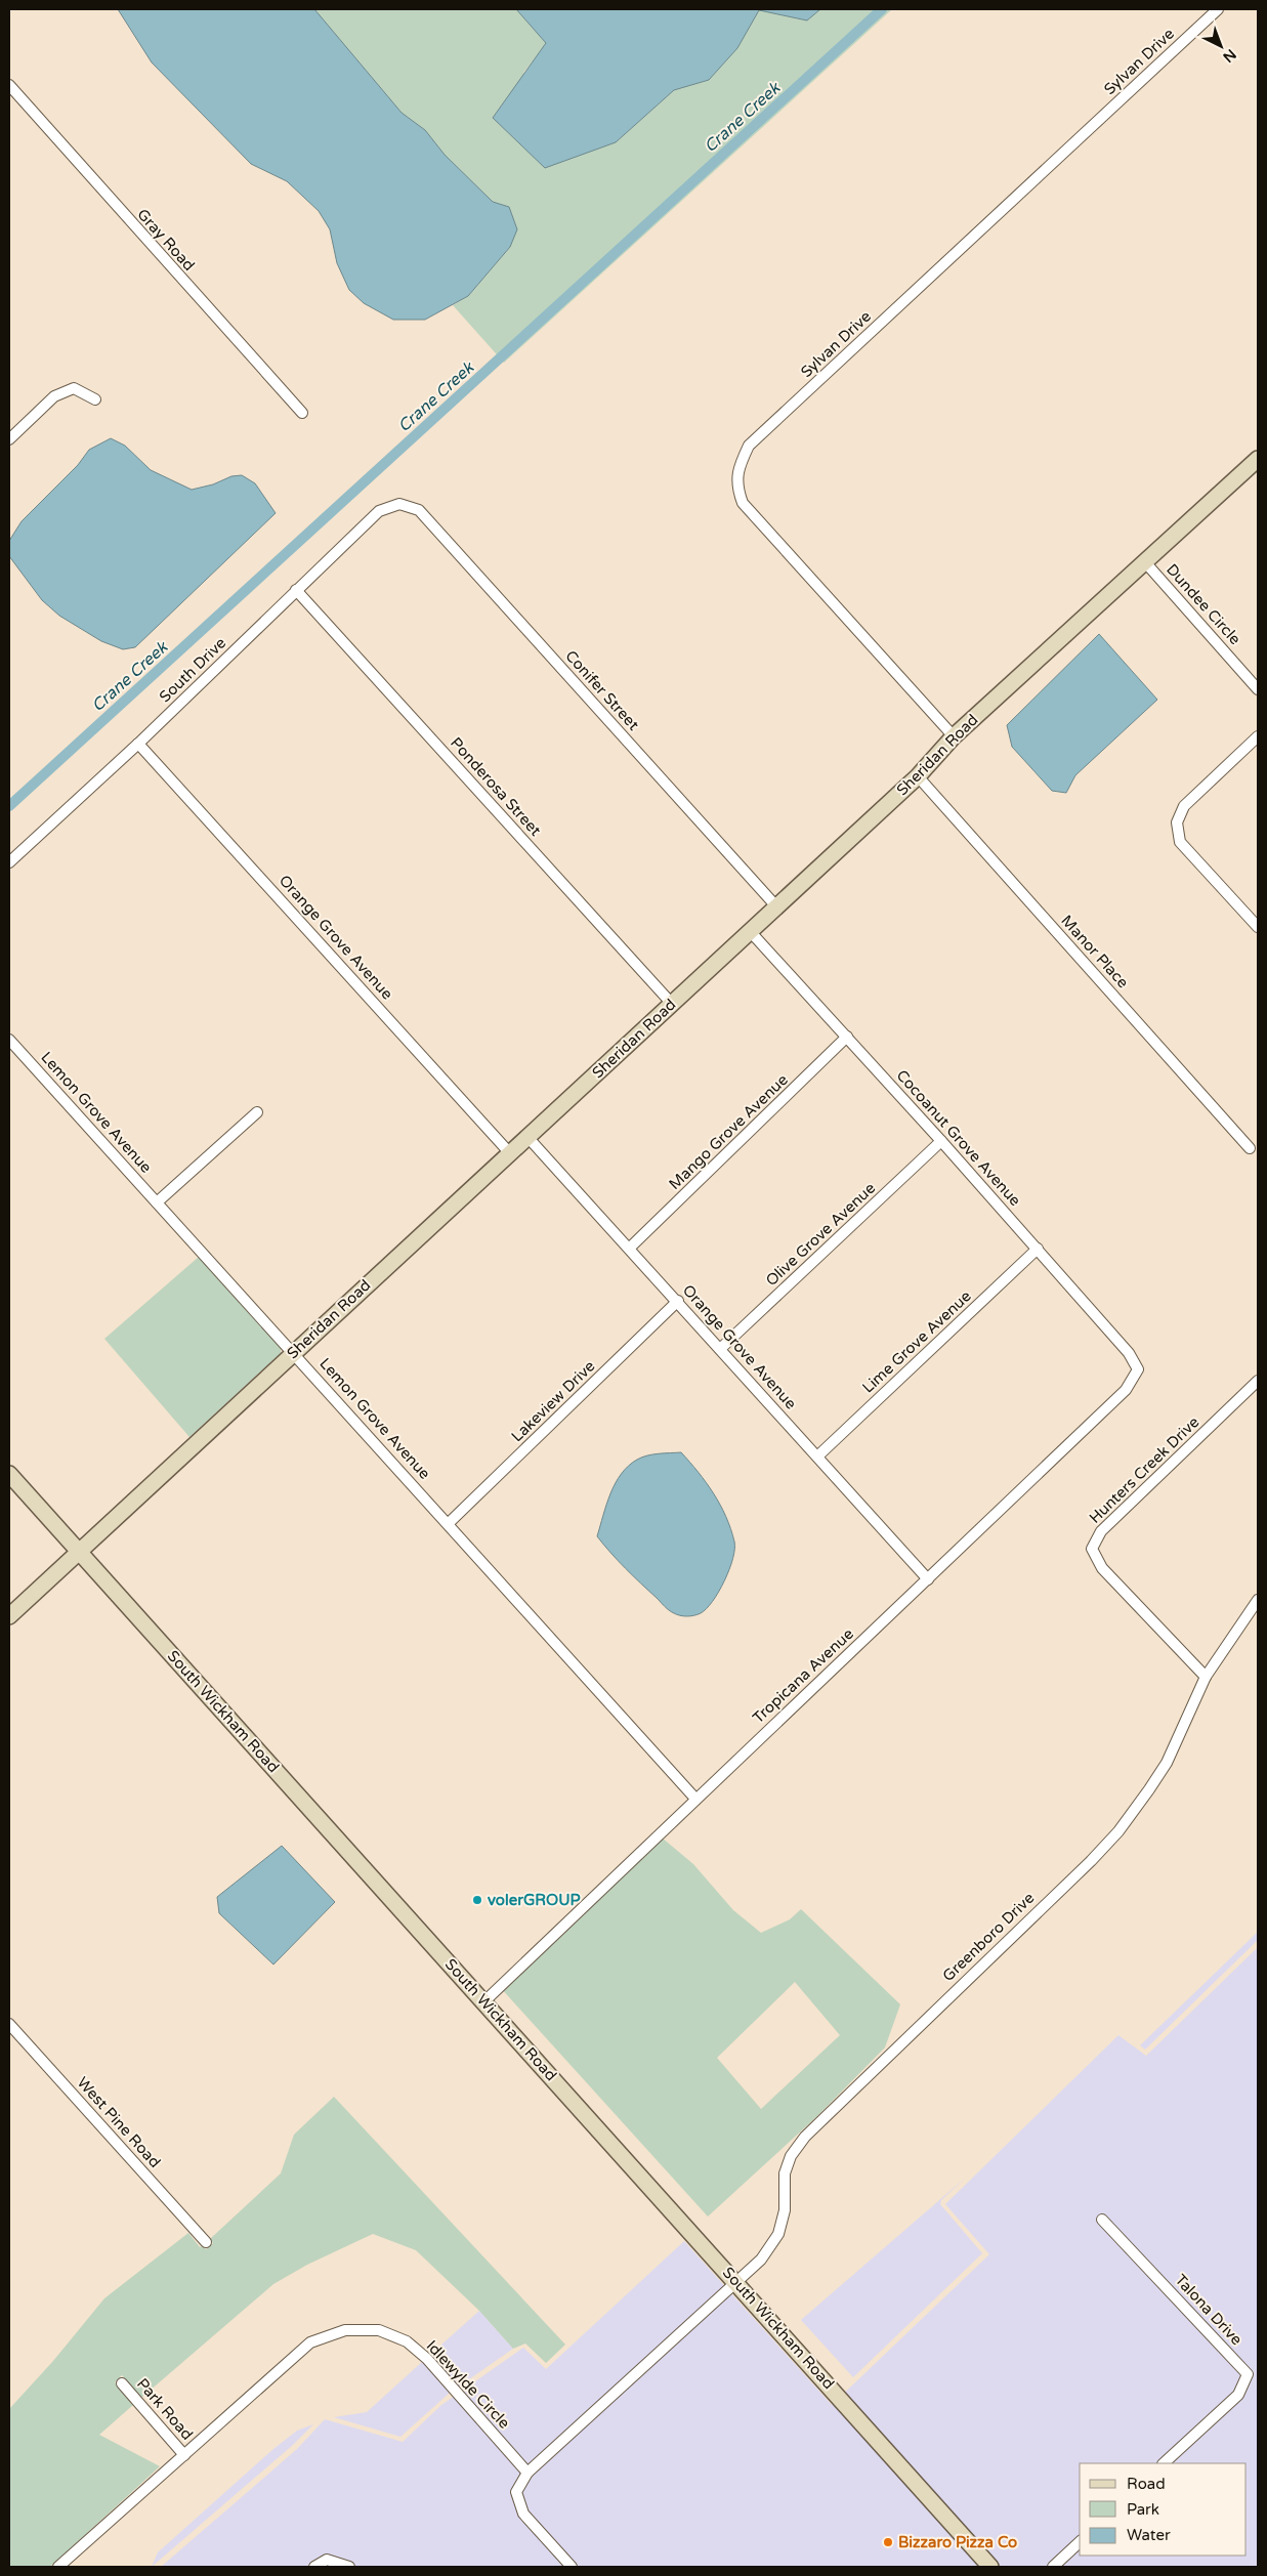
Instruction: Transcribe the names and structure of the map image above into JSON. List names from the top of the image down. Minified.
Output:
{"streets":{"street":["Sylvan Drive","Gray Road","Dundee Circle","South Drive","Conifer Street","Sheridan Road","Ponderosa Street","Orange Grove Avenue","Manor Place","Lemon Grove Avenue","Mango Grove Avenue","Cocoanut Grove Avenue","Olive Grove Avenue","Lime Grove Avenue","Lakeview Drive","Hunters Creek Drive","Tropicana Avenue","South Wickham Road","Greenboro Drive","West Pine Road","Talona Drive","Idlewylde Circle","Park Road"]},"crossings":[["Sylvan Drive","Sheridan Road"],["Dundee Circle","Sheridan Road"],["South Drive","Conifer Street"],["South Drive","Ponderosa Street"],["South Drive","Orange Grove Avenue"],["Conifer Street","Sheridan Road"],["Sheridan Road","Ponderosa Street"],["Sheridan Road","Orange Grove Avenue"],["Sheridan Road","Manor Place"],["Sheridan Road","Lemon Grove Avenue"],["Sheridan Road","Cocoanut Grove Avenue"],["Sheridan Road","South Wickham Road"],["Orange Grove Avenue","Mango Grove Avenue"],["Orange Grove Avenue","Olive Grove Avenue"],["Orange Grove Avenue","Lime Grove Avenue"],["Orange Grove Avenue","Lakeview Drive"],["Orange Grove Avenue","Tropicana Avenue"],["Lemon Grove Avenue","Lakeview Drive"],["Lemon Grove Avenue","Tropicana Avenue"],["Mango Grove Avenue","Cocoanut Grove Avenue"],["Cocoanut Grove Avenue","Olive Grove Avenue"],["Cocoanut Grove Avenue","Lime Grove Avenue"],["Cocoanut Grove Avenue","Tropicana Avenue"],["Hunters Creek Drive","Greenboro Drive"],["Tropicana Avenue","South Wickham Road"],["South Wickham Road","Greenboro Drive"],["Idlewylde Circle","Park Road"]],"water":["Crane Creek"],"places":["volerGROUP","Bizzaro Pizza Co"],"legend":["Road","Park","Water"],"north":"bottom right"}
